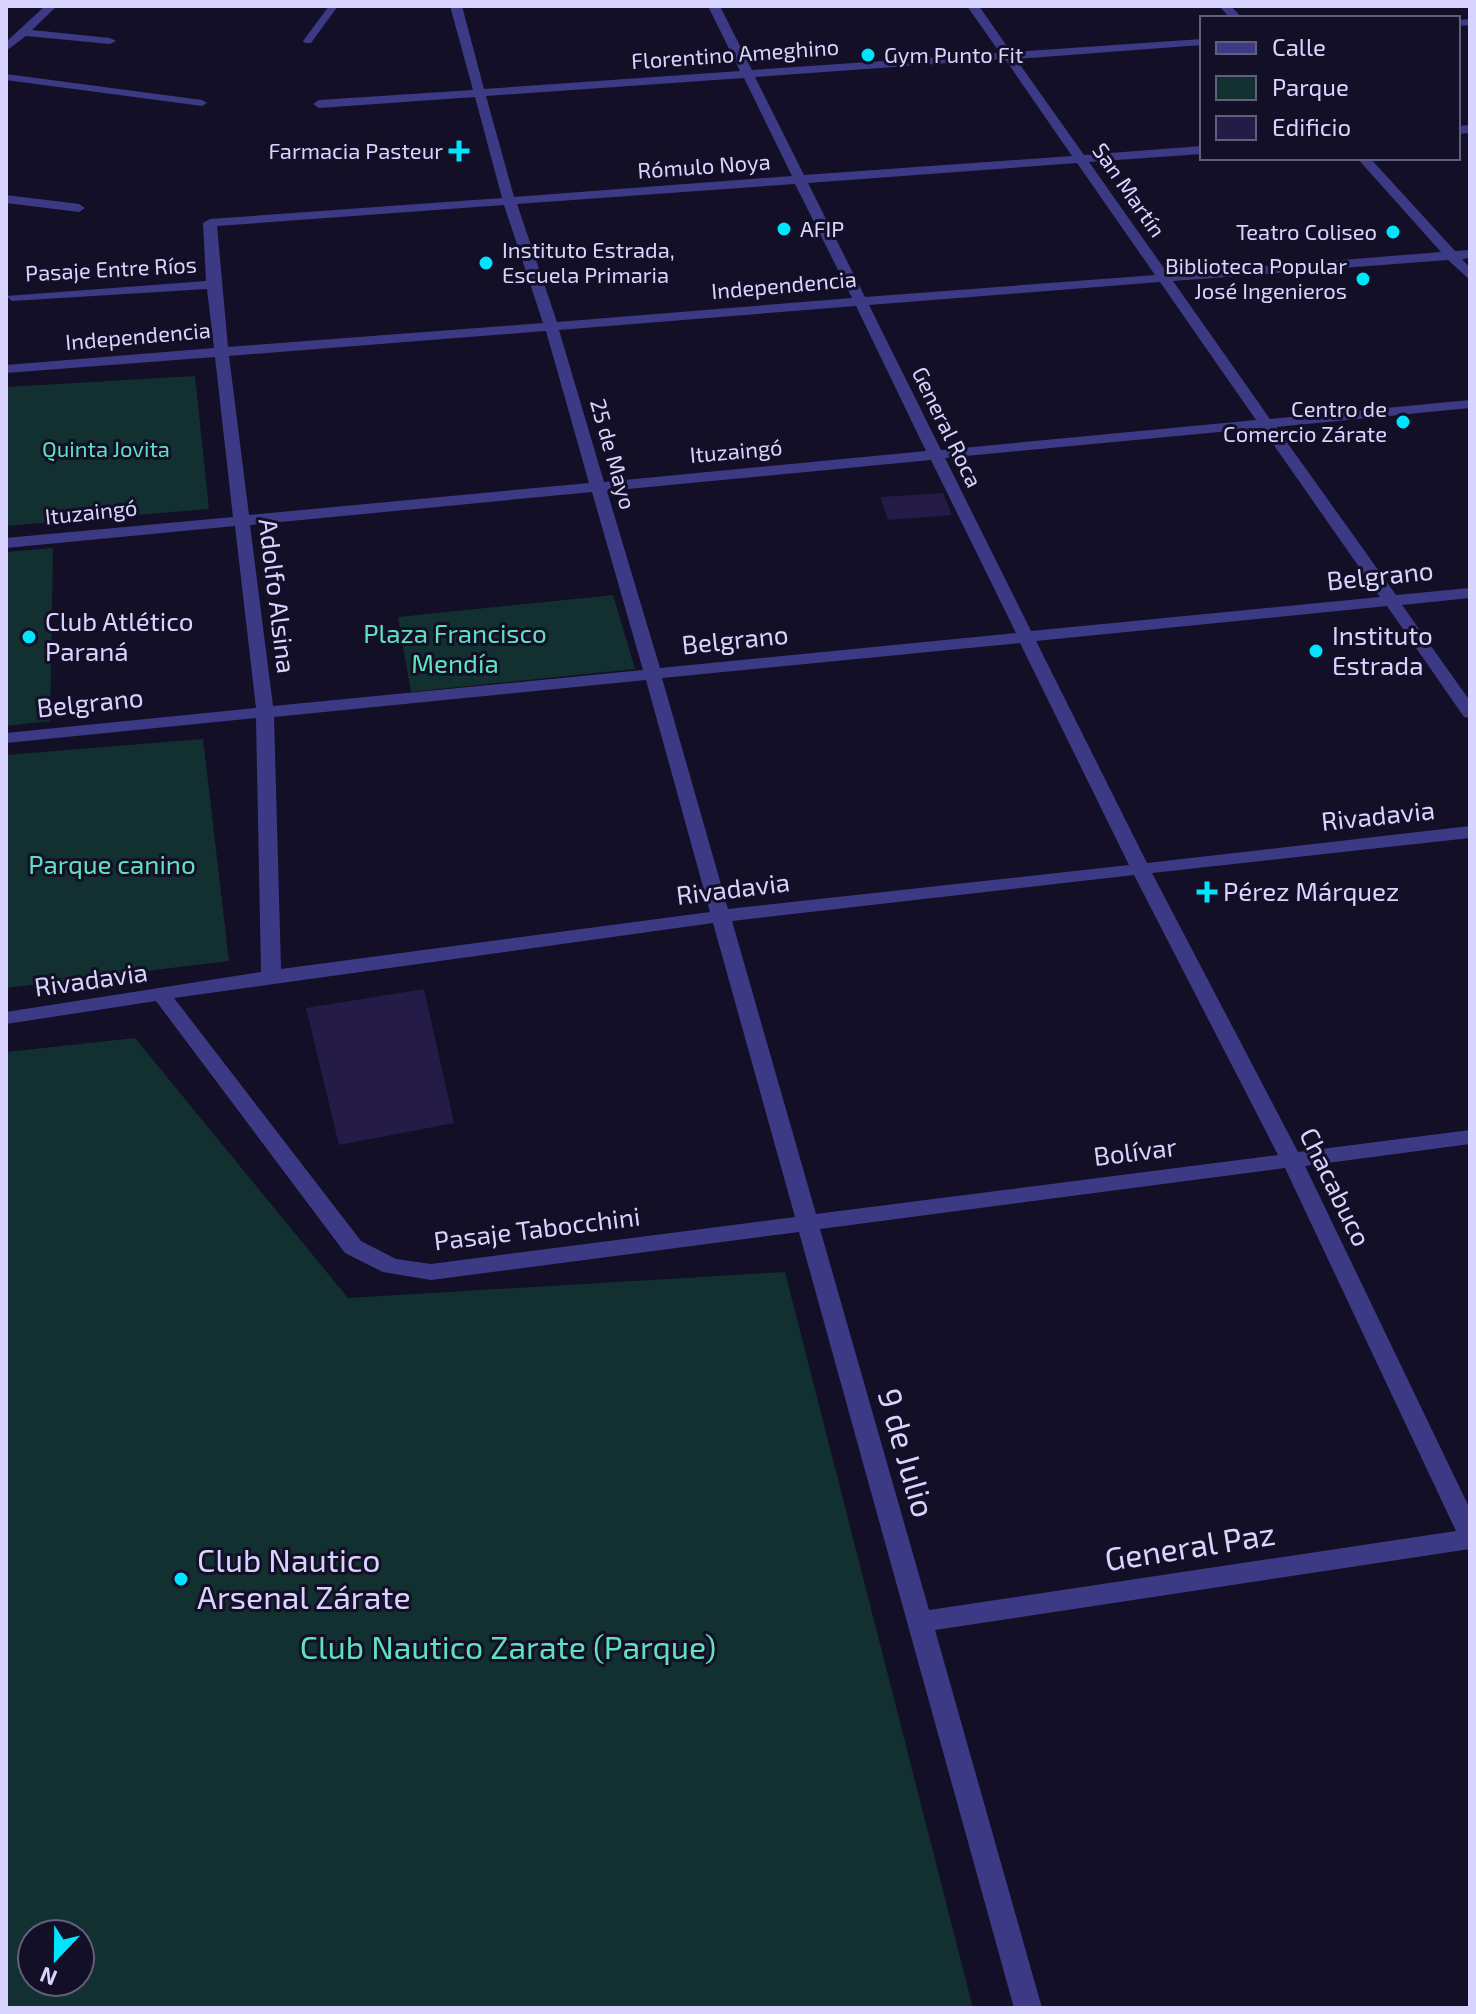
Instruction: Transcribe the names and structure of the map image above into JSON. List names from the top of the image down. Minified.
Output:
{"streets":{"street":["Florentino Ameghino","Rómulo Noya","San Martín","Pasaje Entre Ríos","Independencia","General Roca","Ituzaingó","25 de Mayo","Belgrano","Adolfo Alsina","Rivadavia","Bolívar","Chacabuco","Pasaje Tabocchini","9 de Julio","General Paz"]},"crossings":[["Florentino Ameghino","San Martín"],["Florentino Ameghino","General Roca"],["Florentino Ameghino","25 de Mayo"],["Rómulo Noya","San Martín"],["Rómulo Noya","General Roca"],["Rómulo Noya","25 de Mayo"],["Rómulo Noya","Adolfo Alsina"],["San Martín","Independencia"],["San Martín","Ituzaingó"],["San Martín","Belgrano"],["Pasaje Entre Ríos","Adolfo Alsina"],["Independencia","General Roca"],["Independencia","25 de Mayo"],["Independencia","Adolfo Alsina"],["General Roca","Ituzaingó"],["General Roca","Belgrano"],["General Roca","Rivadavia"],["General Roca","Chacabuco"],["Ituzaingó","25 de Mayo"],["Ituzaingó","Adolfo Alsina"],["25 de Mayo","Belgrano"],["25 de Mayo","Rivadavia"],["25 de Mayo","9 de Julio"],["Belgrano","Adolfo Alsina"],["Adolfo Alsina","Rivadavia"],["Rivadavia","Chacabuco"],["Rivadavia","Pasaje Tabocchini"],["Rivadavia","9 de Julio"],["Bolívar","Chacabuco"],["Bolívar","Pasaje Tabocchini"],["Bolívar","9 de Julio"],["Chacabuco","General Paz"],["Pasaje Tabocchini","9 de Julio"],["9 de Julio","General Paz"]],"parks":["Quinta Jovita","Plaza Francisco Mendía","Parque canino","Club Nautico Zarate (Parque)"],"places":{"other":["Gym Punto Fit","AFIP","Teatro Coliseo","Instituto Estrada, Escuela Primaria","Biblioteca Popular José Ingenieros","Centro de Comercio Zárate","Club Atlético Paraná","Instituto Estrada","Club Nautico Arsenal Zárate"],"health":["Farmacia Pasteur","Pérez Márquez"]},"legend":["Calle","Parque","Edificio"],"north":"bottom"}
